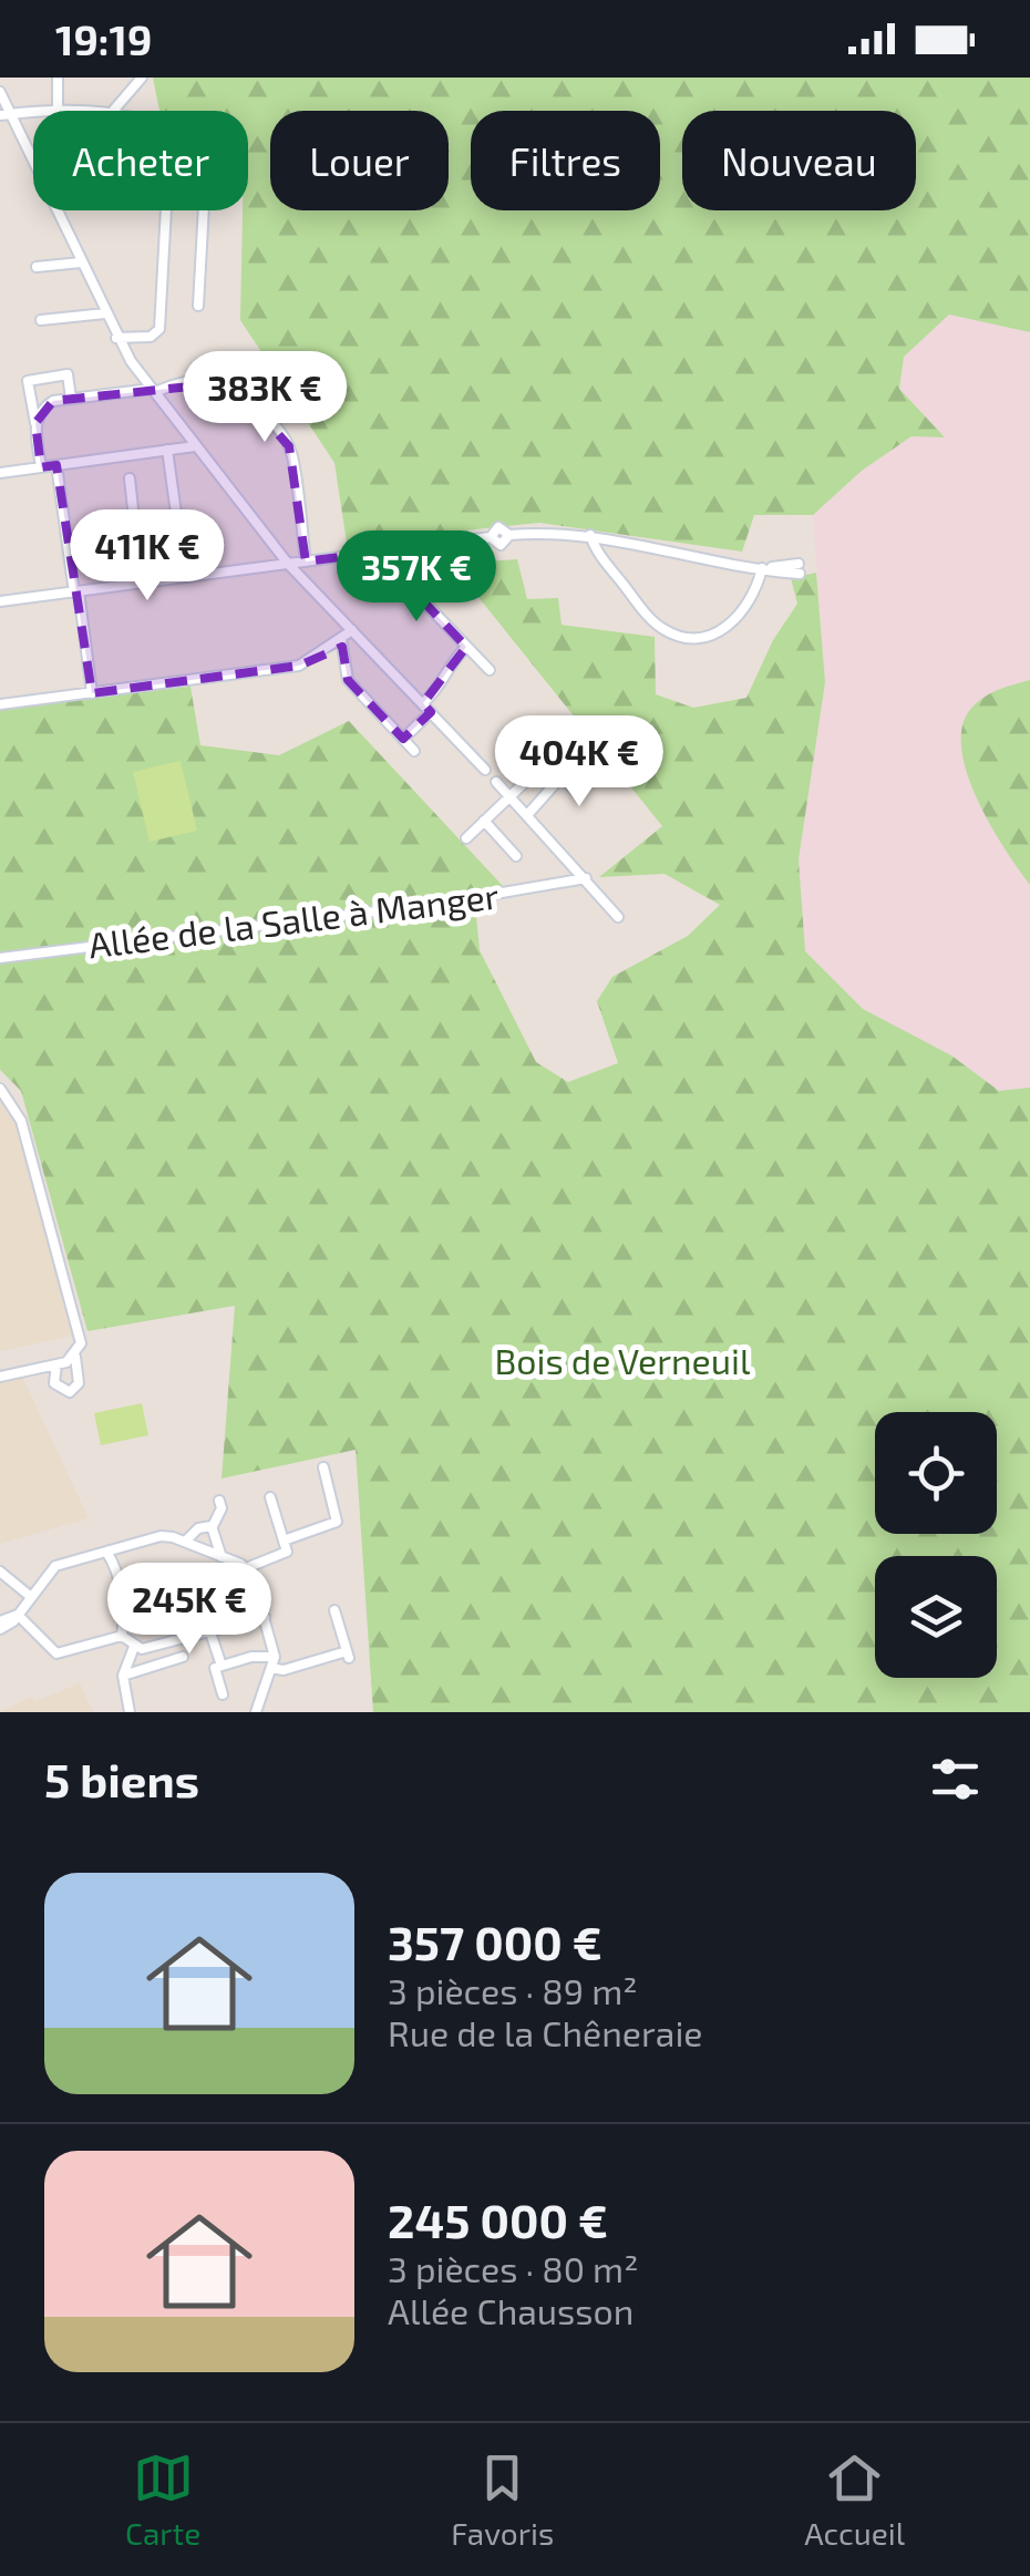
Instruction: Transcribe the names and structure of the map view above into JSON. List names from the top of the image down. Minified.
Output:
{"streets":{"street":["Allée de la Salle à Manger"]},"parks":["Bois de Verneuil"],"page":{"status":"19:19","chip":["Acheter","Louer","Filtres","Nouveau"],"price":["383K €","411K €","357K €","404K €","245K €"],"heading":"5 biens","list":[{"name":"357 000 €","note":"3 pièces · 89 m² · Rue de la Chêneraie"},{"name":"245 000 €","note":"3 pièces · 80 m² · Allée Chausson"}],"tabs":["Carte","Favoris","Accueil"]}}
